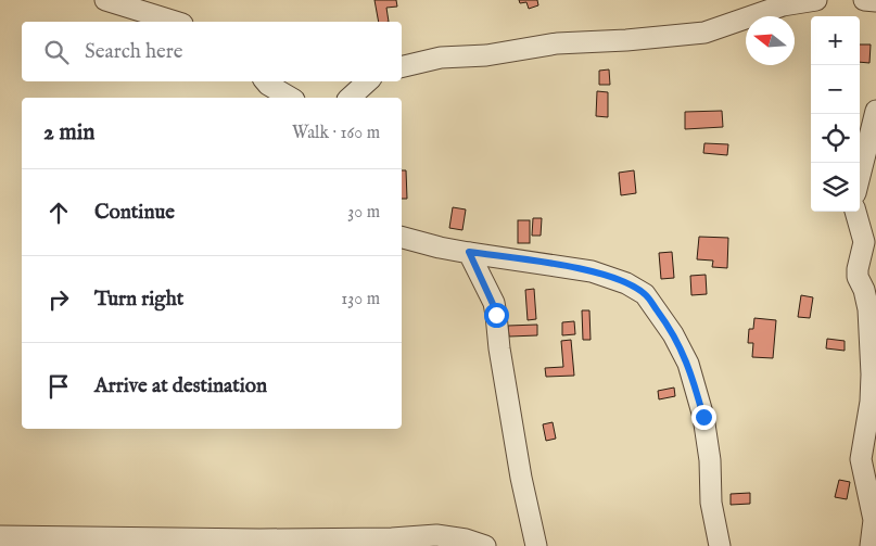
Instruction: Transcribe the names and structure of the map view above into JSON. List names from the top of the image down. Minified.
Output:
{"north":"left","page":{"map_buttons":["+","−"],"search":"Search here","heading":["2 min","Walk · 160 m"],"list":[["Continue","30 m"],["Turn right","130 m"],"Arrive at destination"]}}
